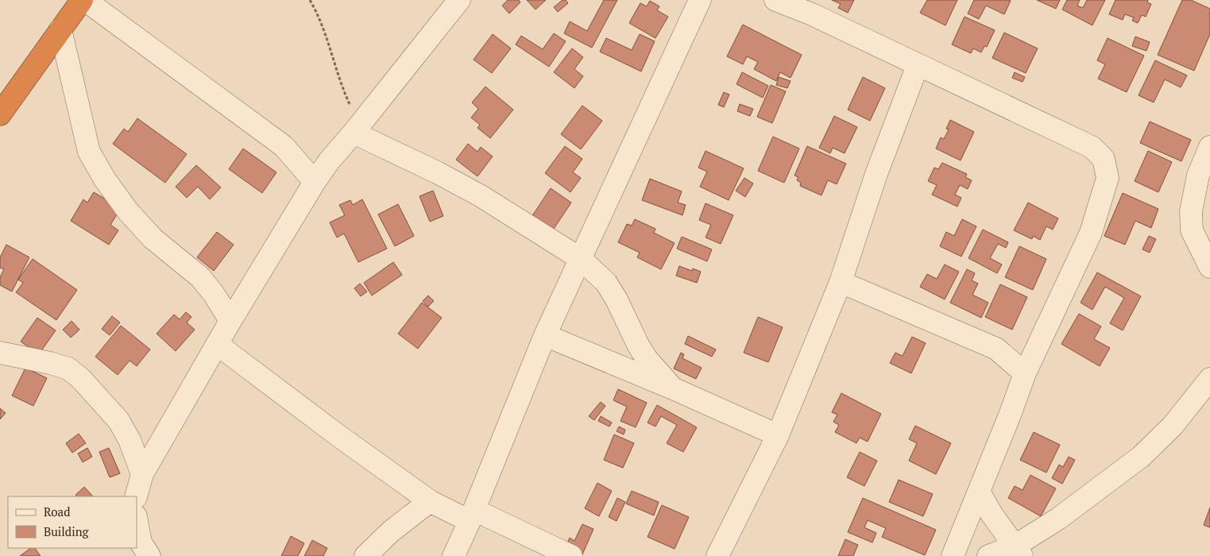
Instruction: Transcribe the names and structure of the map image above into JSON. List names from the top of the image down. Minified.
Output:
{"legend":["Road","Building"]}
